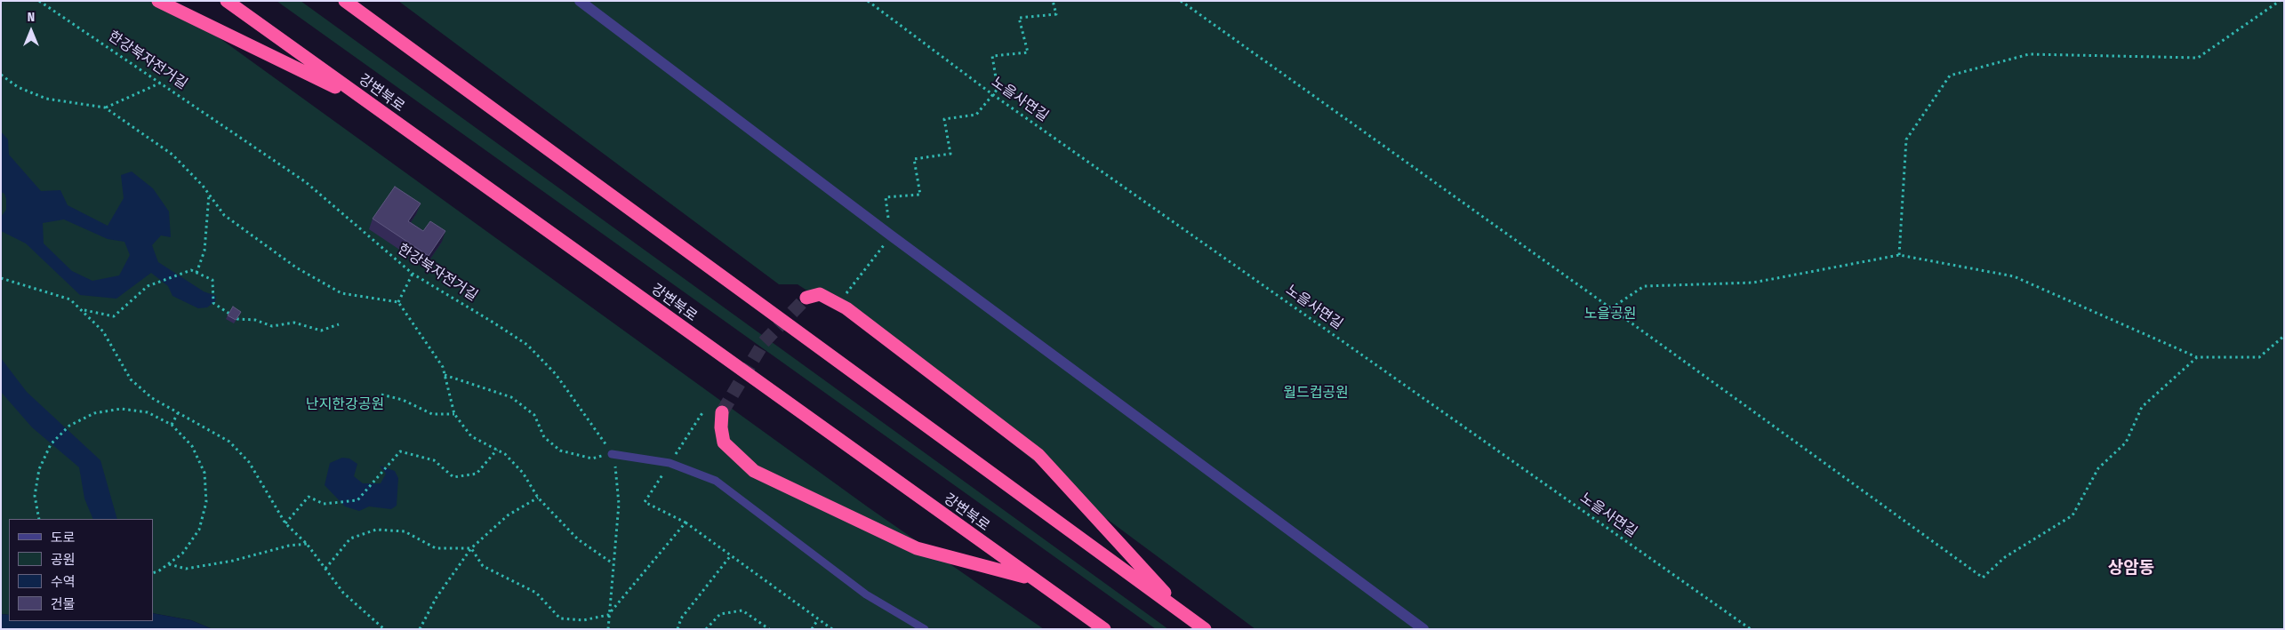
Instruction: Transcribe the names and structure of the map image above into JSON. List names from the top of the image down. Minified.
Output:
{"streets":{"highway":["강변북로"],"path":["한강북자전거길","노을사면길"]},"districts":["상암동"],"parks":["노을공원","월드컵공원","난지한강공원"],"legend":["도로","공원","수역","건물"],"north":"top"}
